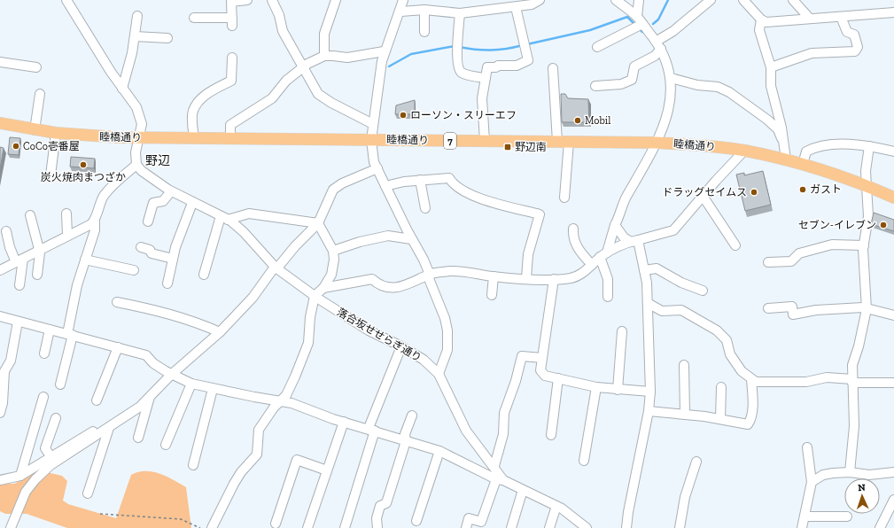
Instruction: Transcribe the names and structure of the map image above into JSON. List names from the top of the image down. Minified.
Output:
{"streets":{"main road":["睦橋通り","7"],"street":["落合坂せせらぎ通り"]},"districts":["野辺"],"places":{"other":["ローソン・スリーエフ","Mobil","CoCo壱番屋","炭火焼肉まつざか","ガスト","ドラッグセイムス","セブン-イレブン"],"transit":["野辺南"]},"north":"top"}
